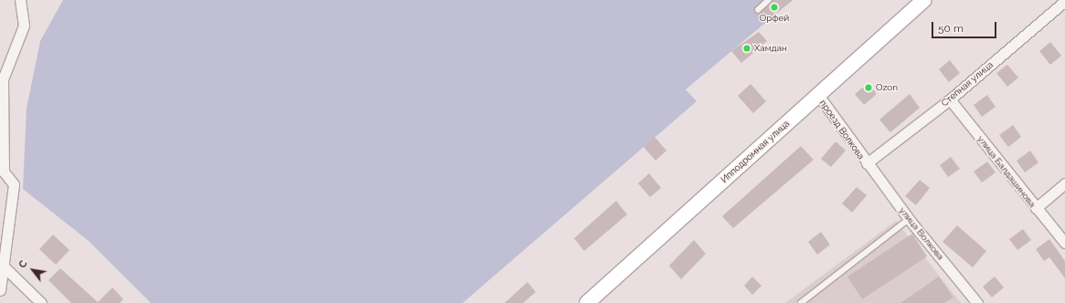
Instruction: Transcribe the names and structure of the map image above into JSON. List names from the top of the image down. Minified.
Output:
{"streets":{"main road":["Ипподромная улица"],"street":["Степная улица","проезд Волкова","улица Балдашинова","улица Волкова"]},"crossings":[["Степная улица","проезд Волкова"],["Степная улица","улица Балдашинова"],["Степная улица","улица Волкова"],["проезд Волкова","Ипподромная улица"],["проезд Волкова","улица Волкова"]],"places":["Орфей","Хамдан","Ozon"],"scale_bar":"50 m","north":"top left"}
